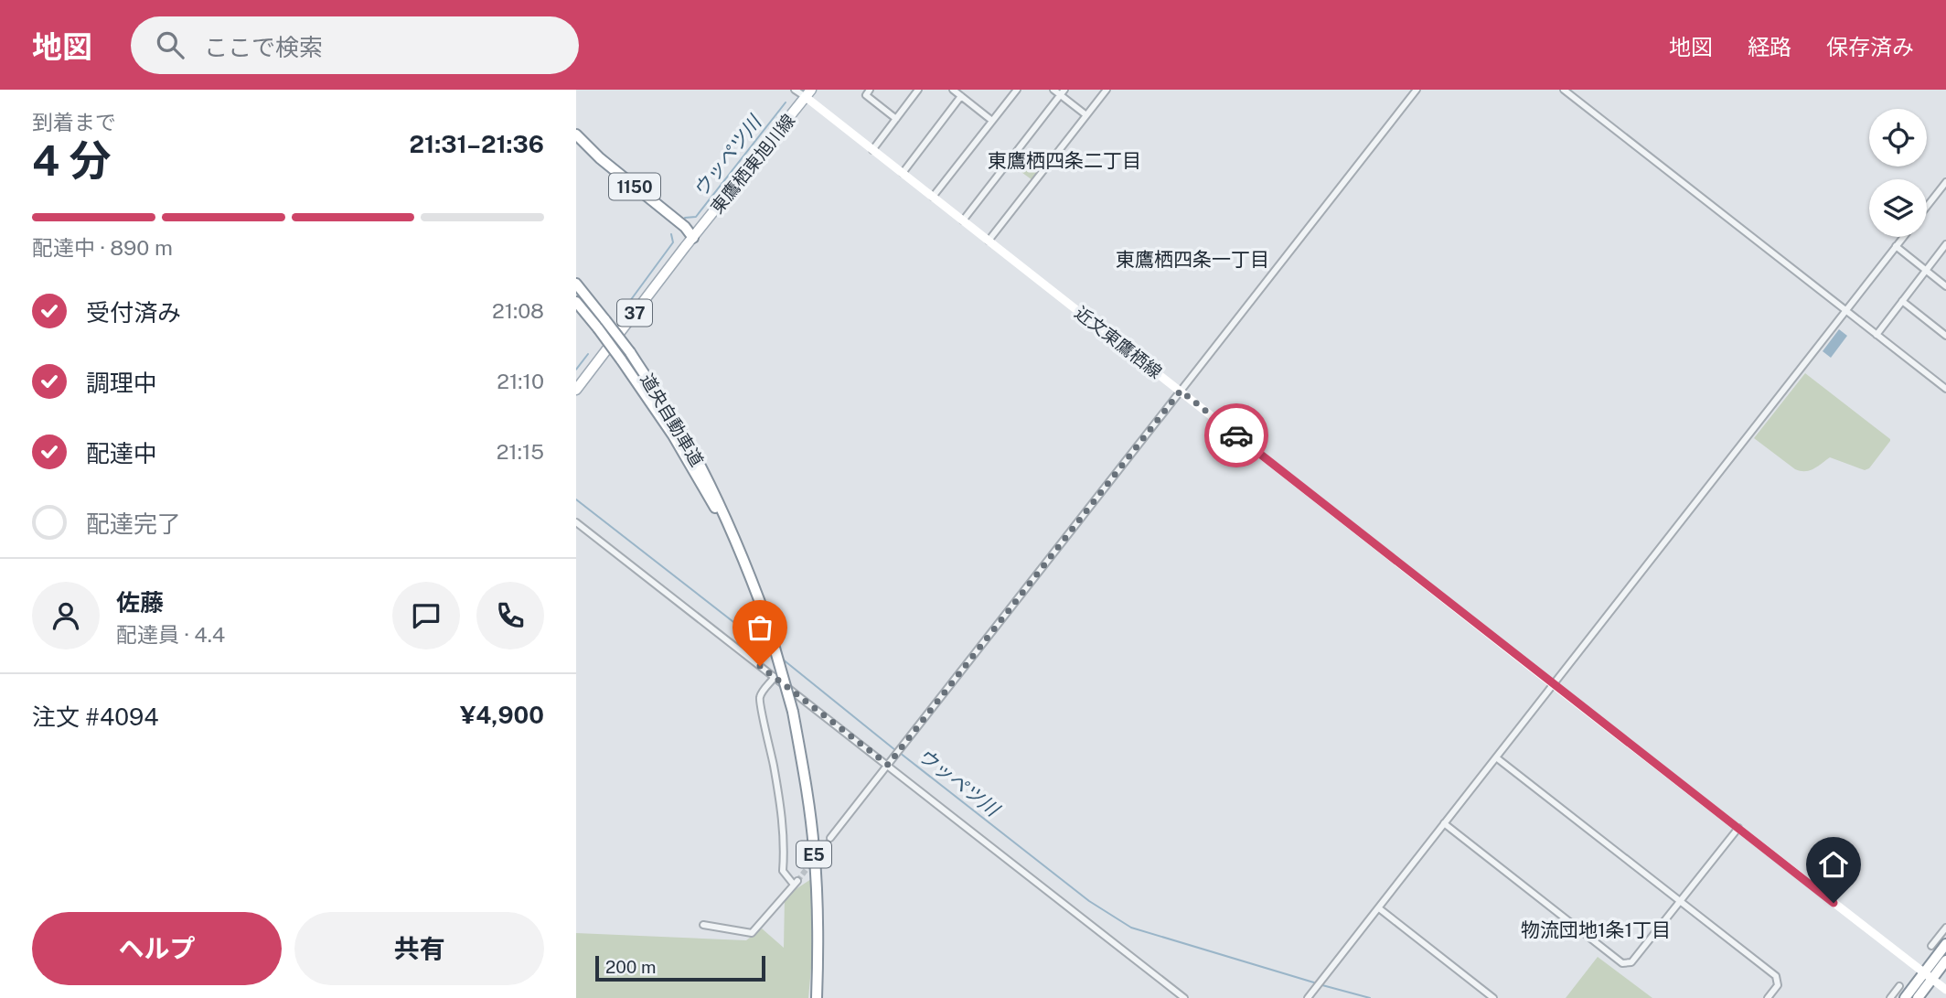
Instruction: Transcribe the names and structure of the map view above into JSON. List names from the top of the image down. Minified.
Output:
{"streets":{"highway":["1150","道央自動車道","E5"],"main road":["東鷹栖東旭川線","37"],"street":["近文東鷹栖線"]},"crossings":[["東鷹栖東旭川線","1150"],["東鷹栖東旭川線","37"],["東鷹栖東旭川線","近文東鷹栖線"],["1150","37"]],"districts":["東鷹栖四条二丁目","東鷹栖四条一丁目","物流団地1条1丁目"],"water":["ウッペツ川"],"scale_bar":"200 m","page":{"header":"地図","search":"ここで検索","nav":["地図","経路","保存済み"],"heading":["4 分","到着まで","21:31–21:36"],"panel":["佐藤","配達員 · 4.4","注文 #4094","¥4,900"],"bar":"配達中 · 890 m","list":[["受付済み","21:08"],["調理中","21:10"],["配達中","21:15"],"配達完了"],"buttons":["ヘルプ","共有"],"scale":"200 m"}}
